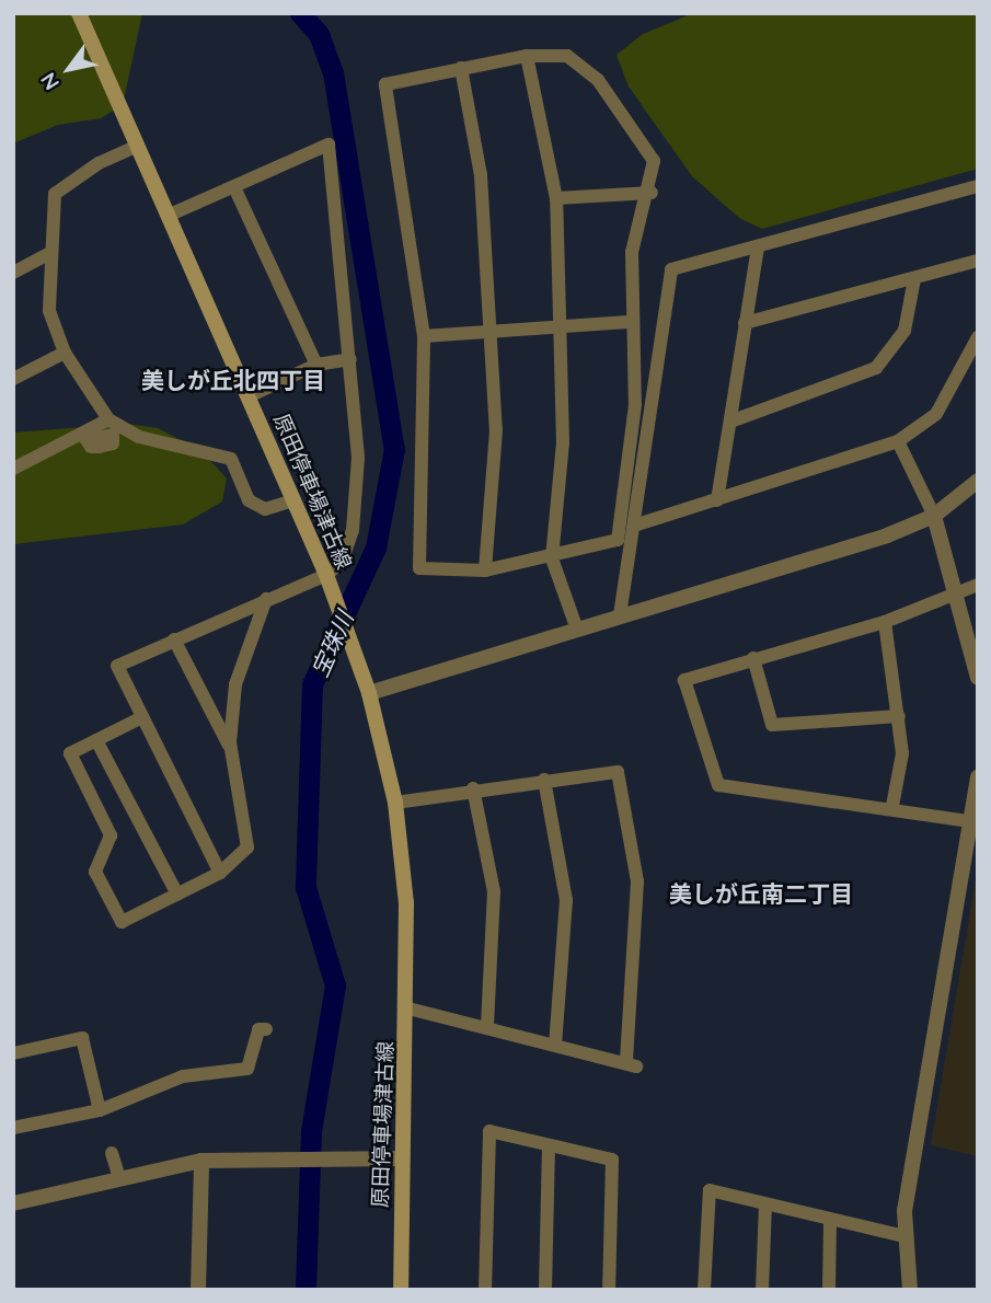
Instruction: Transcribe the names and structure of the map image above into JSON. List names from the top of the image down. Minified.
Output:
{"streets":{"main road":["原田停車場津古線"]},"districts":["美しが丘北四丁目","美しが丘南二丁目"],"water":["宝珠川"],"north":"bottom left"}
